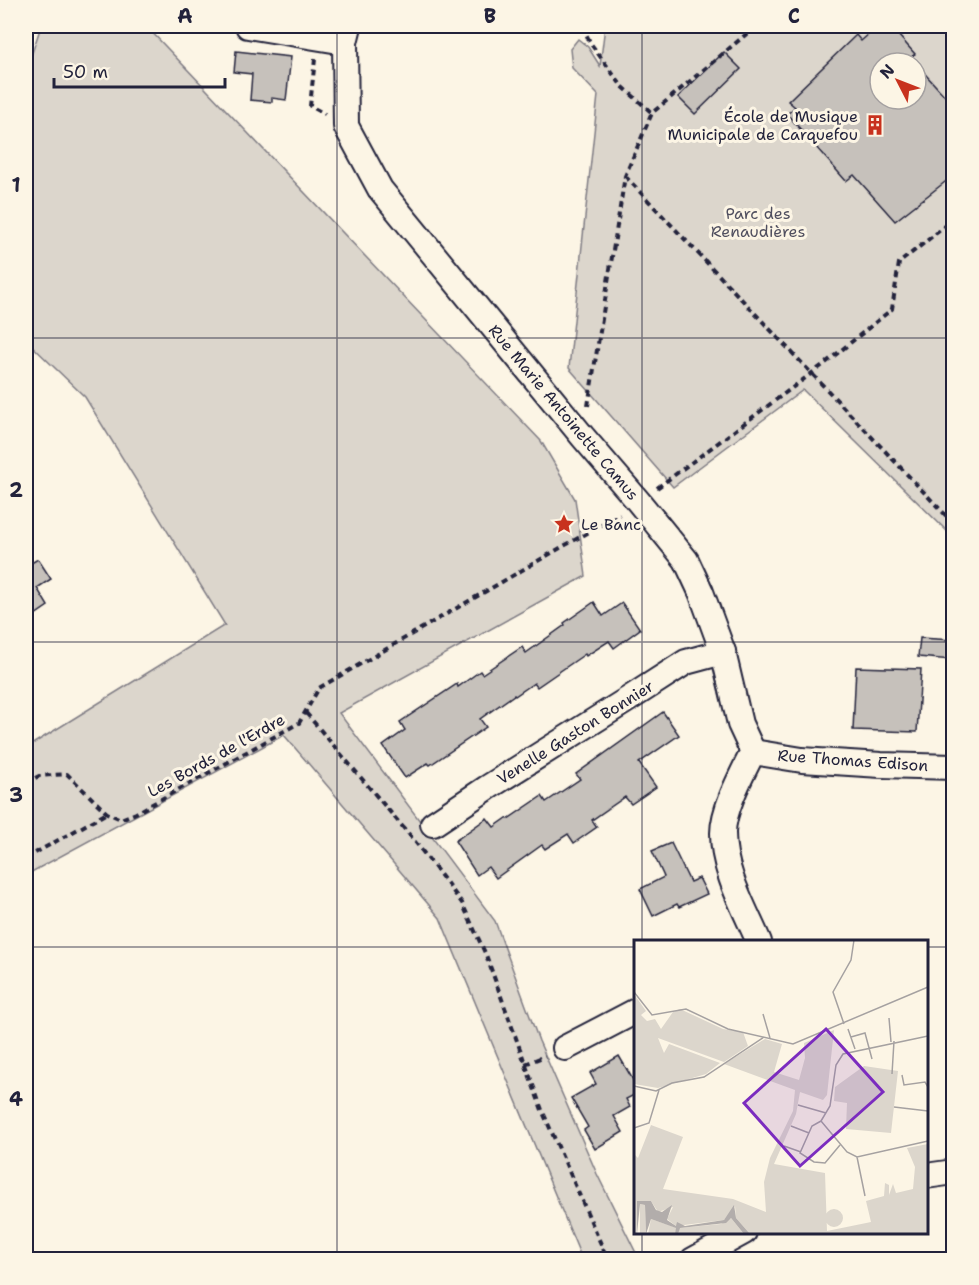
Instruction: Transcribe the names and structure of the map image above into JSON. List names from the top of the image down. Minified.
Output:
{"streets":{"street":["Rue Marie Antoinette Camus","Venelle Gaston Bonnier","Rue Thomas Edison"],"path":["Les Bords de l'Erdre"]},"crossings":[["Rue Marie Antoinette Camus","Venelle Gaston Bonnier"],["Rue Marie Antoinette Camus","Les Bords de l'Erdre"],["Rue Marie Antoinette Camus","Rue Thomas Edison"]],"parks":["Parc des Renaudières"],"places":{"building":["École de Musique Municipale de Carquefou"],"place":["Le Banc"]},"scale_bar":"50 m","north":"top left","grid":{"columns":["A","B","C"],"rows":["1","2","3","4"]}}
